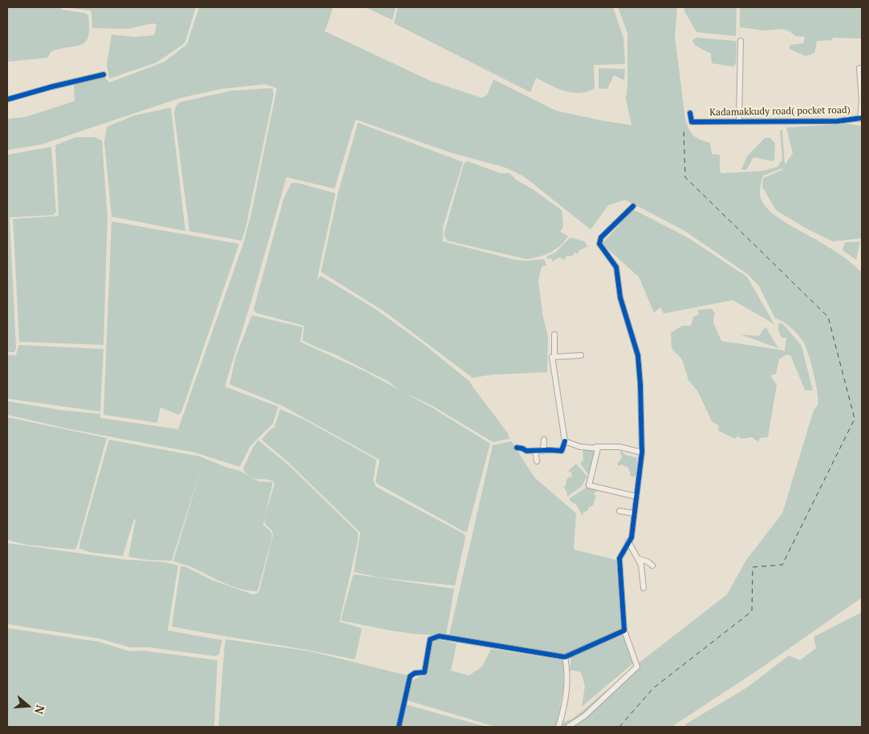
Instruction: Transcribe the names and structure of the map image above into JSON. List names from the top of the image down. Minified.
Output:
{"streets":{"street":["Kadamakkudy road( pocket road)"]},"north":"right"}
